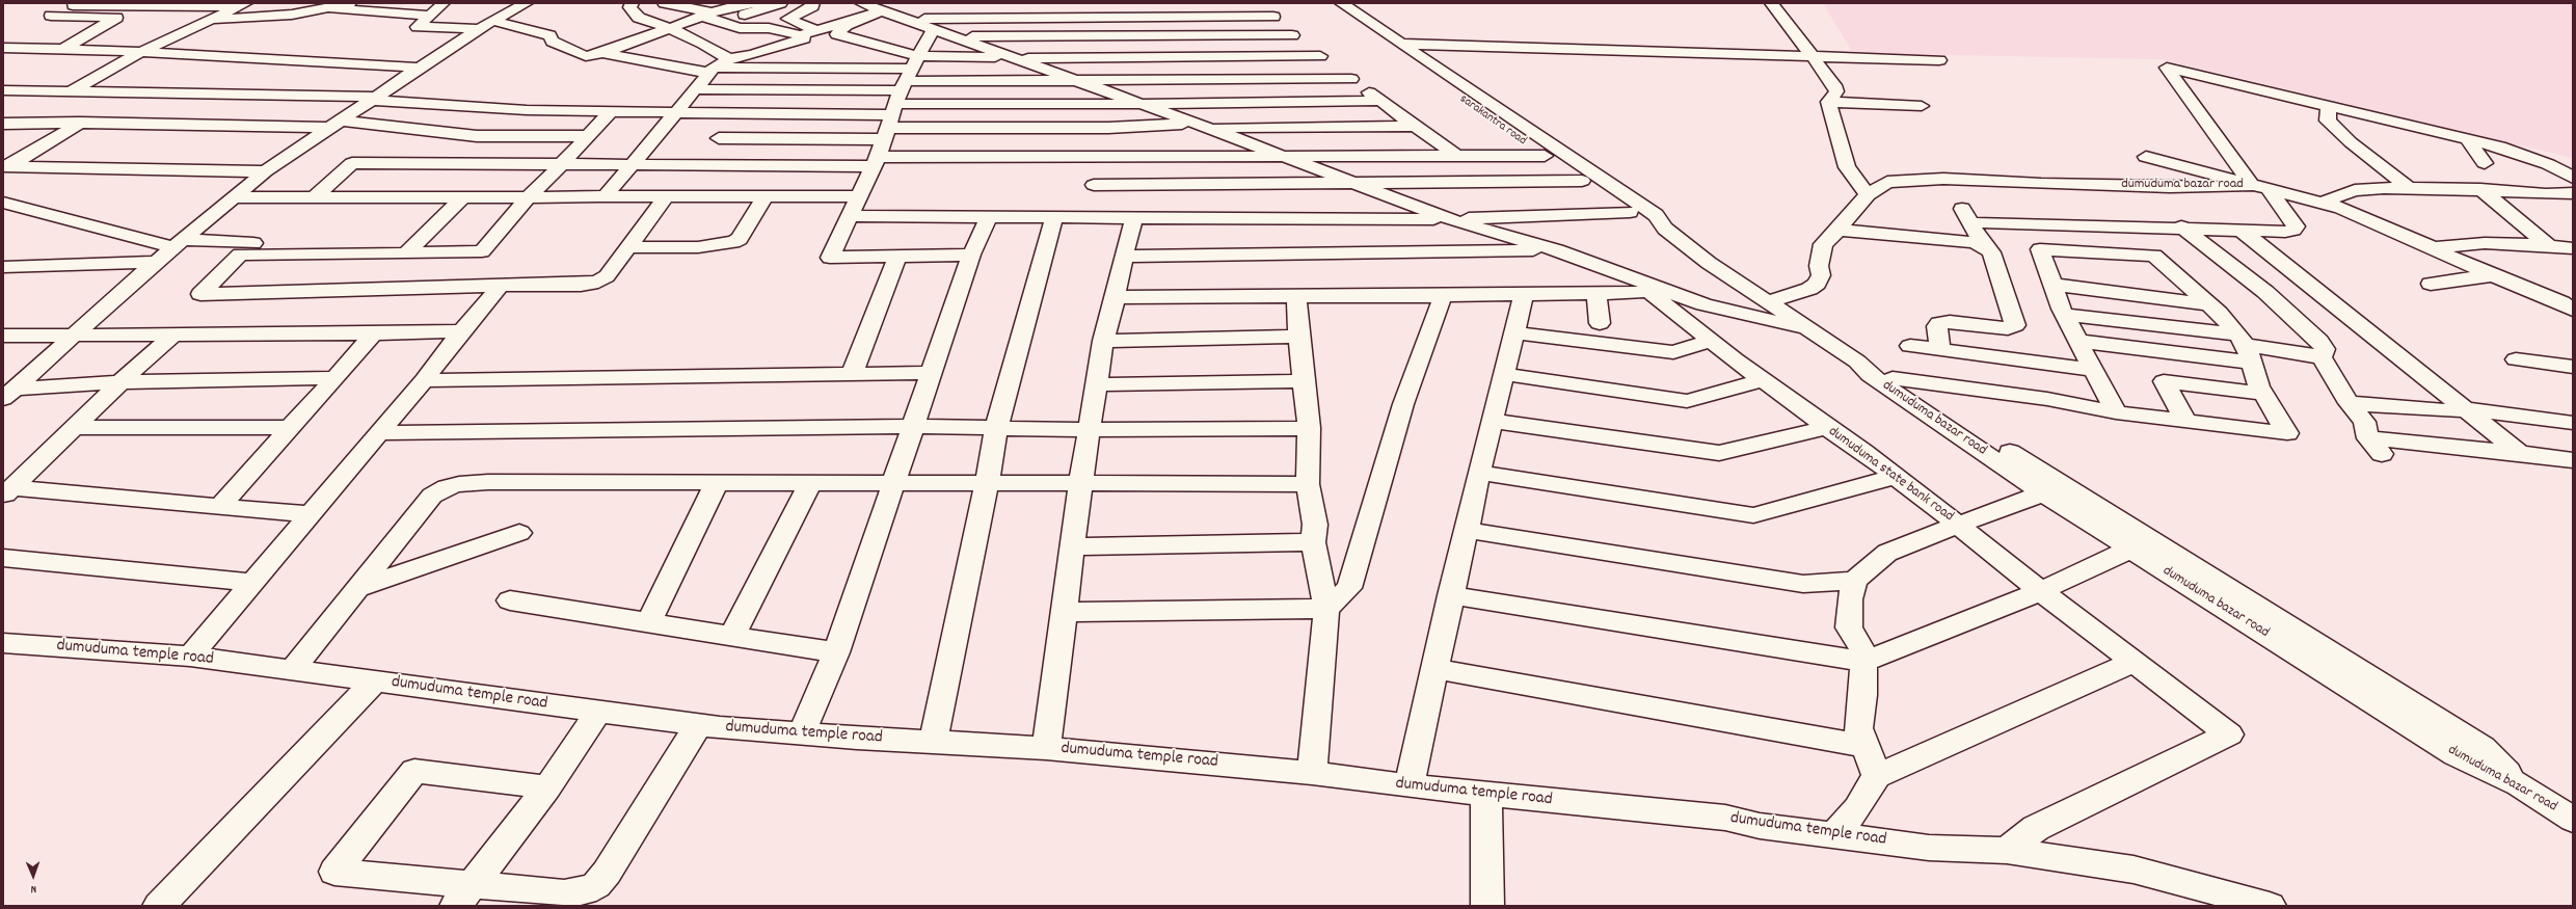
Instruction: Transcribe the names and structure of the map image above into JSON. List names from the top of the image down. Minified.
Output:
{"streets":{"street":["sarakantra road","dumuduma bazar road","dumuduma state bank road","dumuduma temple road"]},"crossings":[["sarakantra road","dumuduma bazar road"]],"north":"bottom"}
